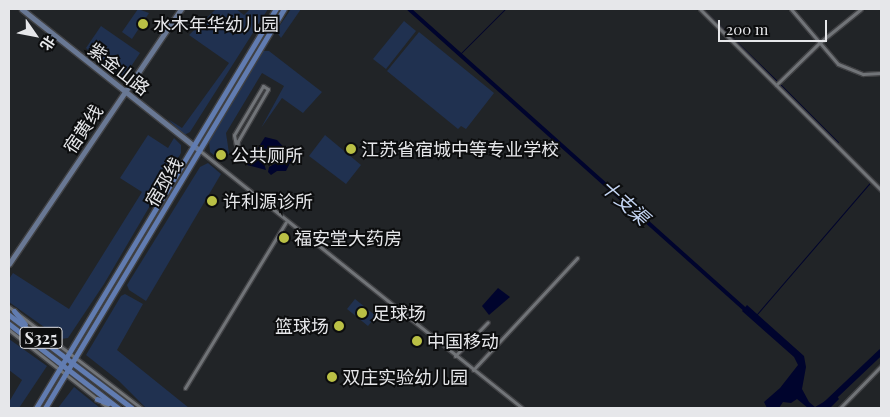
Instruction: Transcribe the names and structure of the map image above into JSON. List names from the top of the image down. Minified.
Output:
{"streets":{"main road":["紫金山路","宿黄线","宿邳线","S325"]},"crossings":[["紫金山路","宿黄线"],["紫金山路","宿邳线"],["宿邳线","S325"]],"water":["十支渠"],"places":["水木年华幼儿园","江苏省宿城中等专业学校","公共厕所","许利源诊所","福安堂大药房","足球场","篮球场","中国移动","双庄实验幼儿园"],"scale_bar":"200 m","north":"bottom right"}
